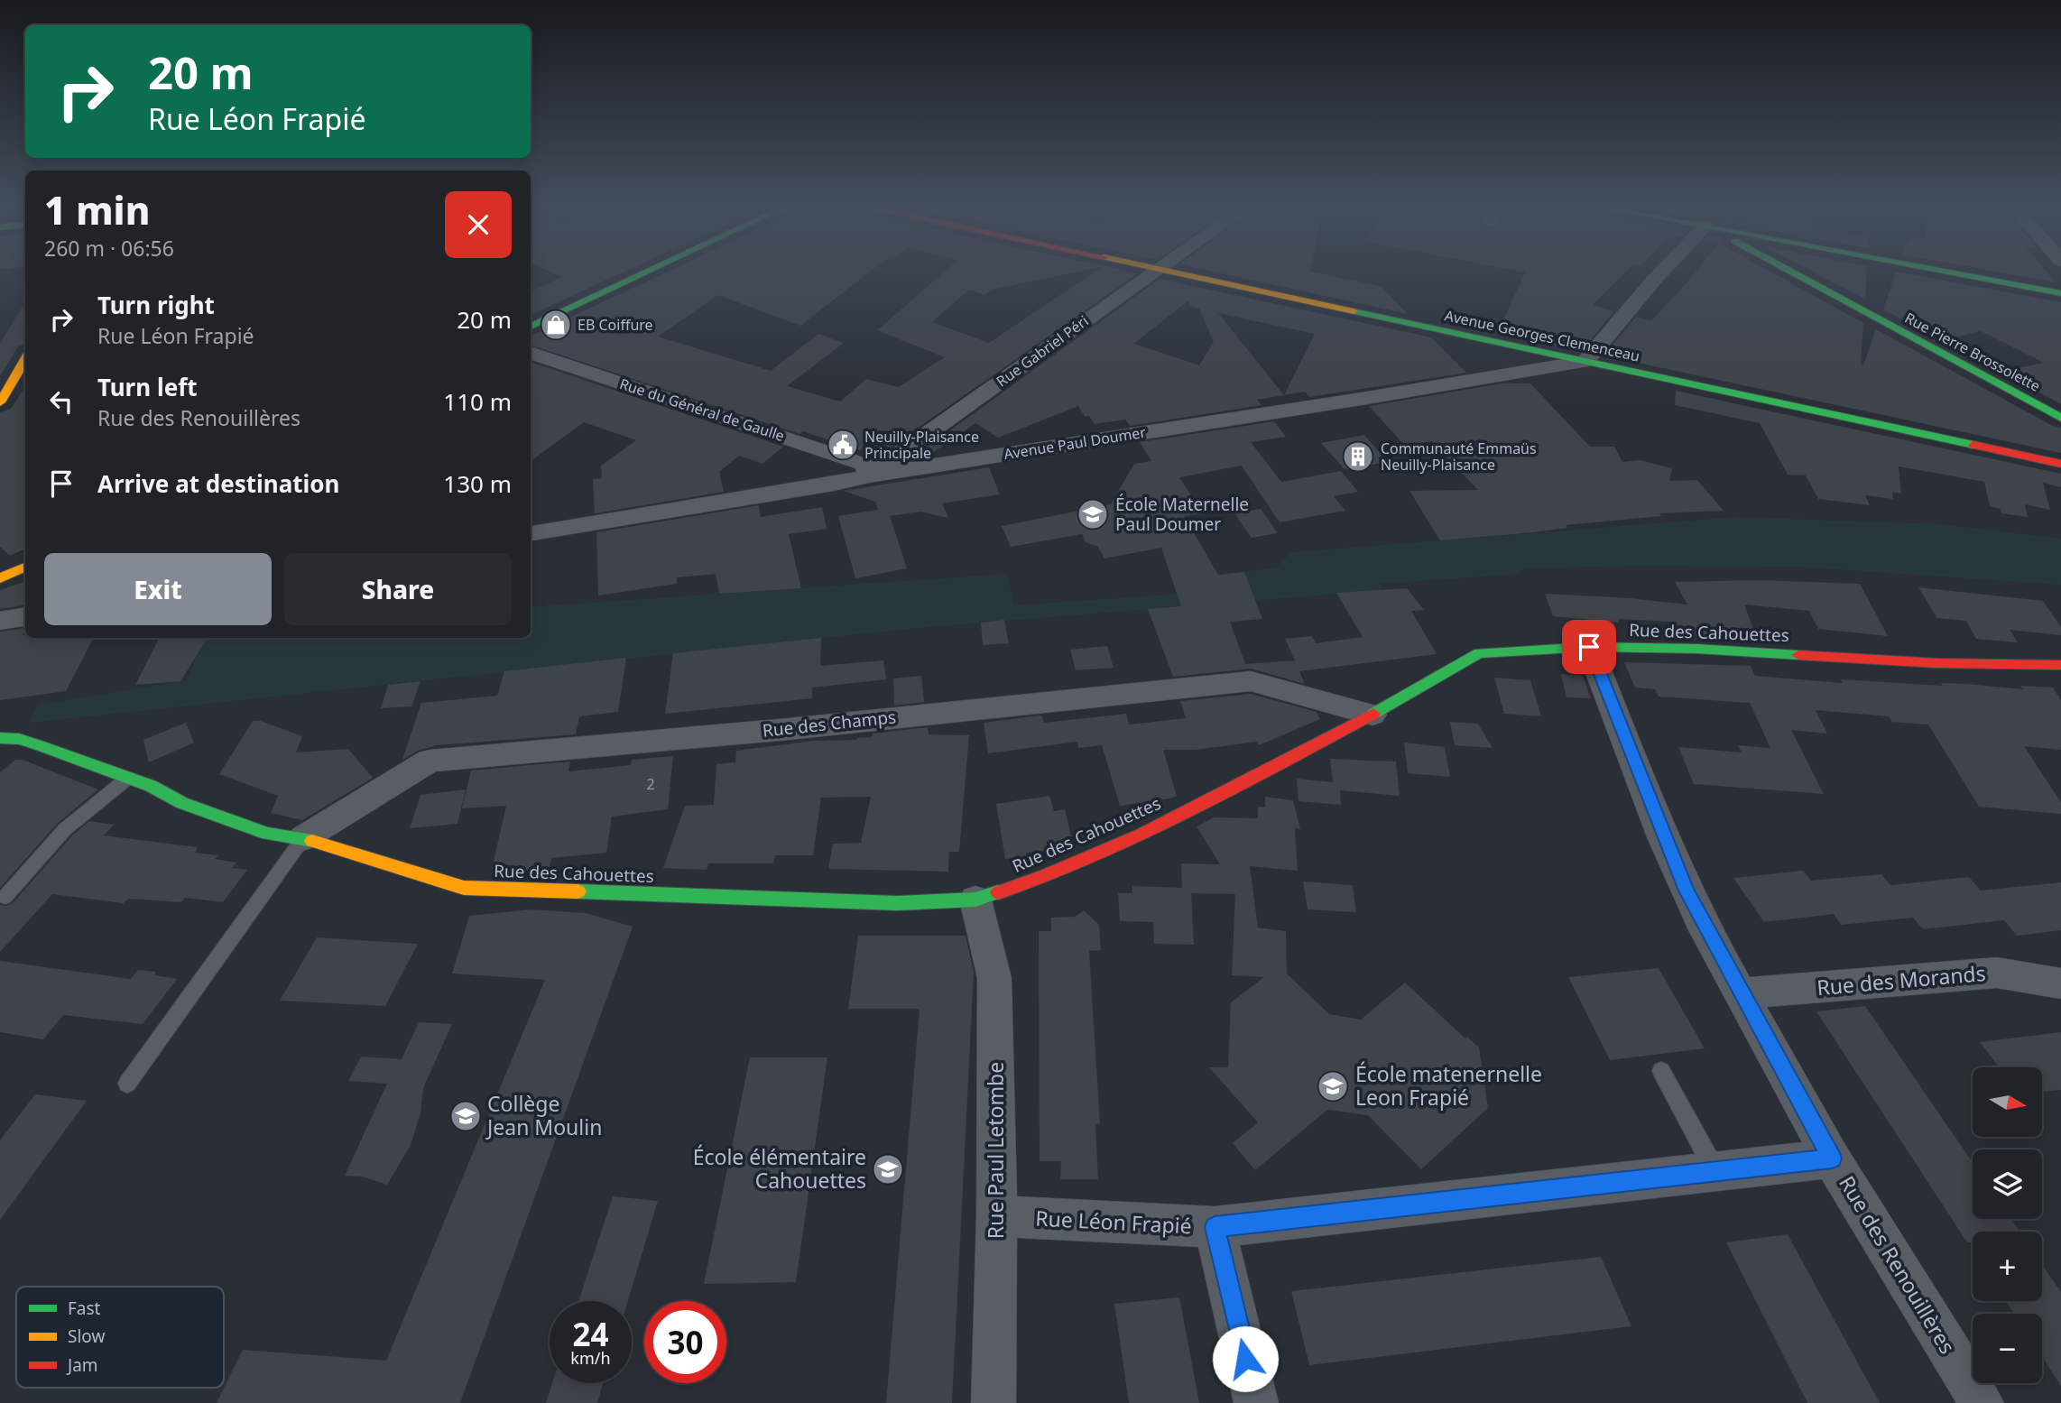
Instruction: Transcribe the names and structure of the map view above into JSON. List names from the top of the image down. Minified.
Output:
{"streets":{"street":["Avenue Georges Clemenceau","Rue Gabriel Péri","Rue Pierre Brossolette","Rue du Général de Gaulle","Avenue Paul Doumer","Rue des Cahouettes","Rue des Champs","Rue des Morands","Rue Paul Letombe","Rue Léon Frapié","Rue des Renouillères"]},"crossings":[["Avenue Georges Clemenceau","Avenue Paul Doumer"],["Rue Gabriel Péri","Rue du Général de Gaulle"],["Rue Gabriel Péri","Avenue Paul Doumer"],["Rue du Général de Gaulle","Avenue Paul Doumer"],["Rue des Cahouettes","Rue des Champs"],["Rue des Cahouettes","Rue Paul Letombe"],["Rue des Cahouettes","Rue des Renouillères"],["Rue des Morands","Rue des Renouillères"],["Rue Paul Letombe","Rue Léon Frapié"],["Rue Léon Frapié","Rue des Renouillères"]],"places":{"shop":["EB Coiffure"],"public building":["Neuilly-Plaisance Principale"],"building":["Communauté Emmaüs Neuilly-Plaisance"],"school or university":["École Maternelle Paul Doumer","École matenernelle Leon Frapié","Collège Jean Moulin","École élémentaire Cahouettes"]},"house_numbers":["2"],"legend":["Fast","Slow","Jam"],"north":"right","page":{"turn":["20 m","Rue Léon Frapié"],"heading":["1 min","260 m · 06:56"],"list":[{"name":"Turn right","note":"Rue Léon Frapié","value":"20 m"},{"name":"Turn left","note":"Rue des Renouillères","value":"110 m"},{"name":"Arrive at destination","value":"130 m"}],"buttons":["Exit","Share"],"map_buttons":["+","−"],"speed":"24 km/h","limit":"30"}}
